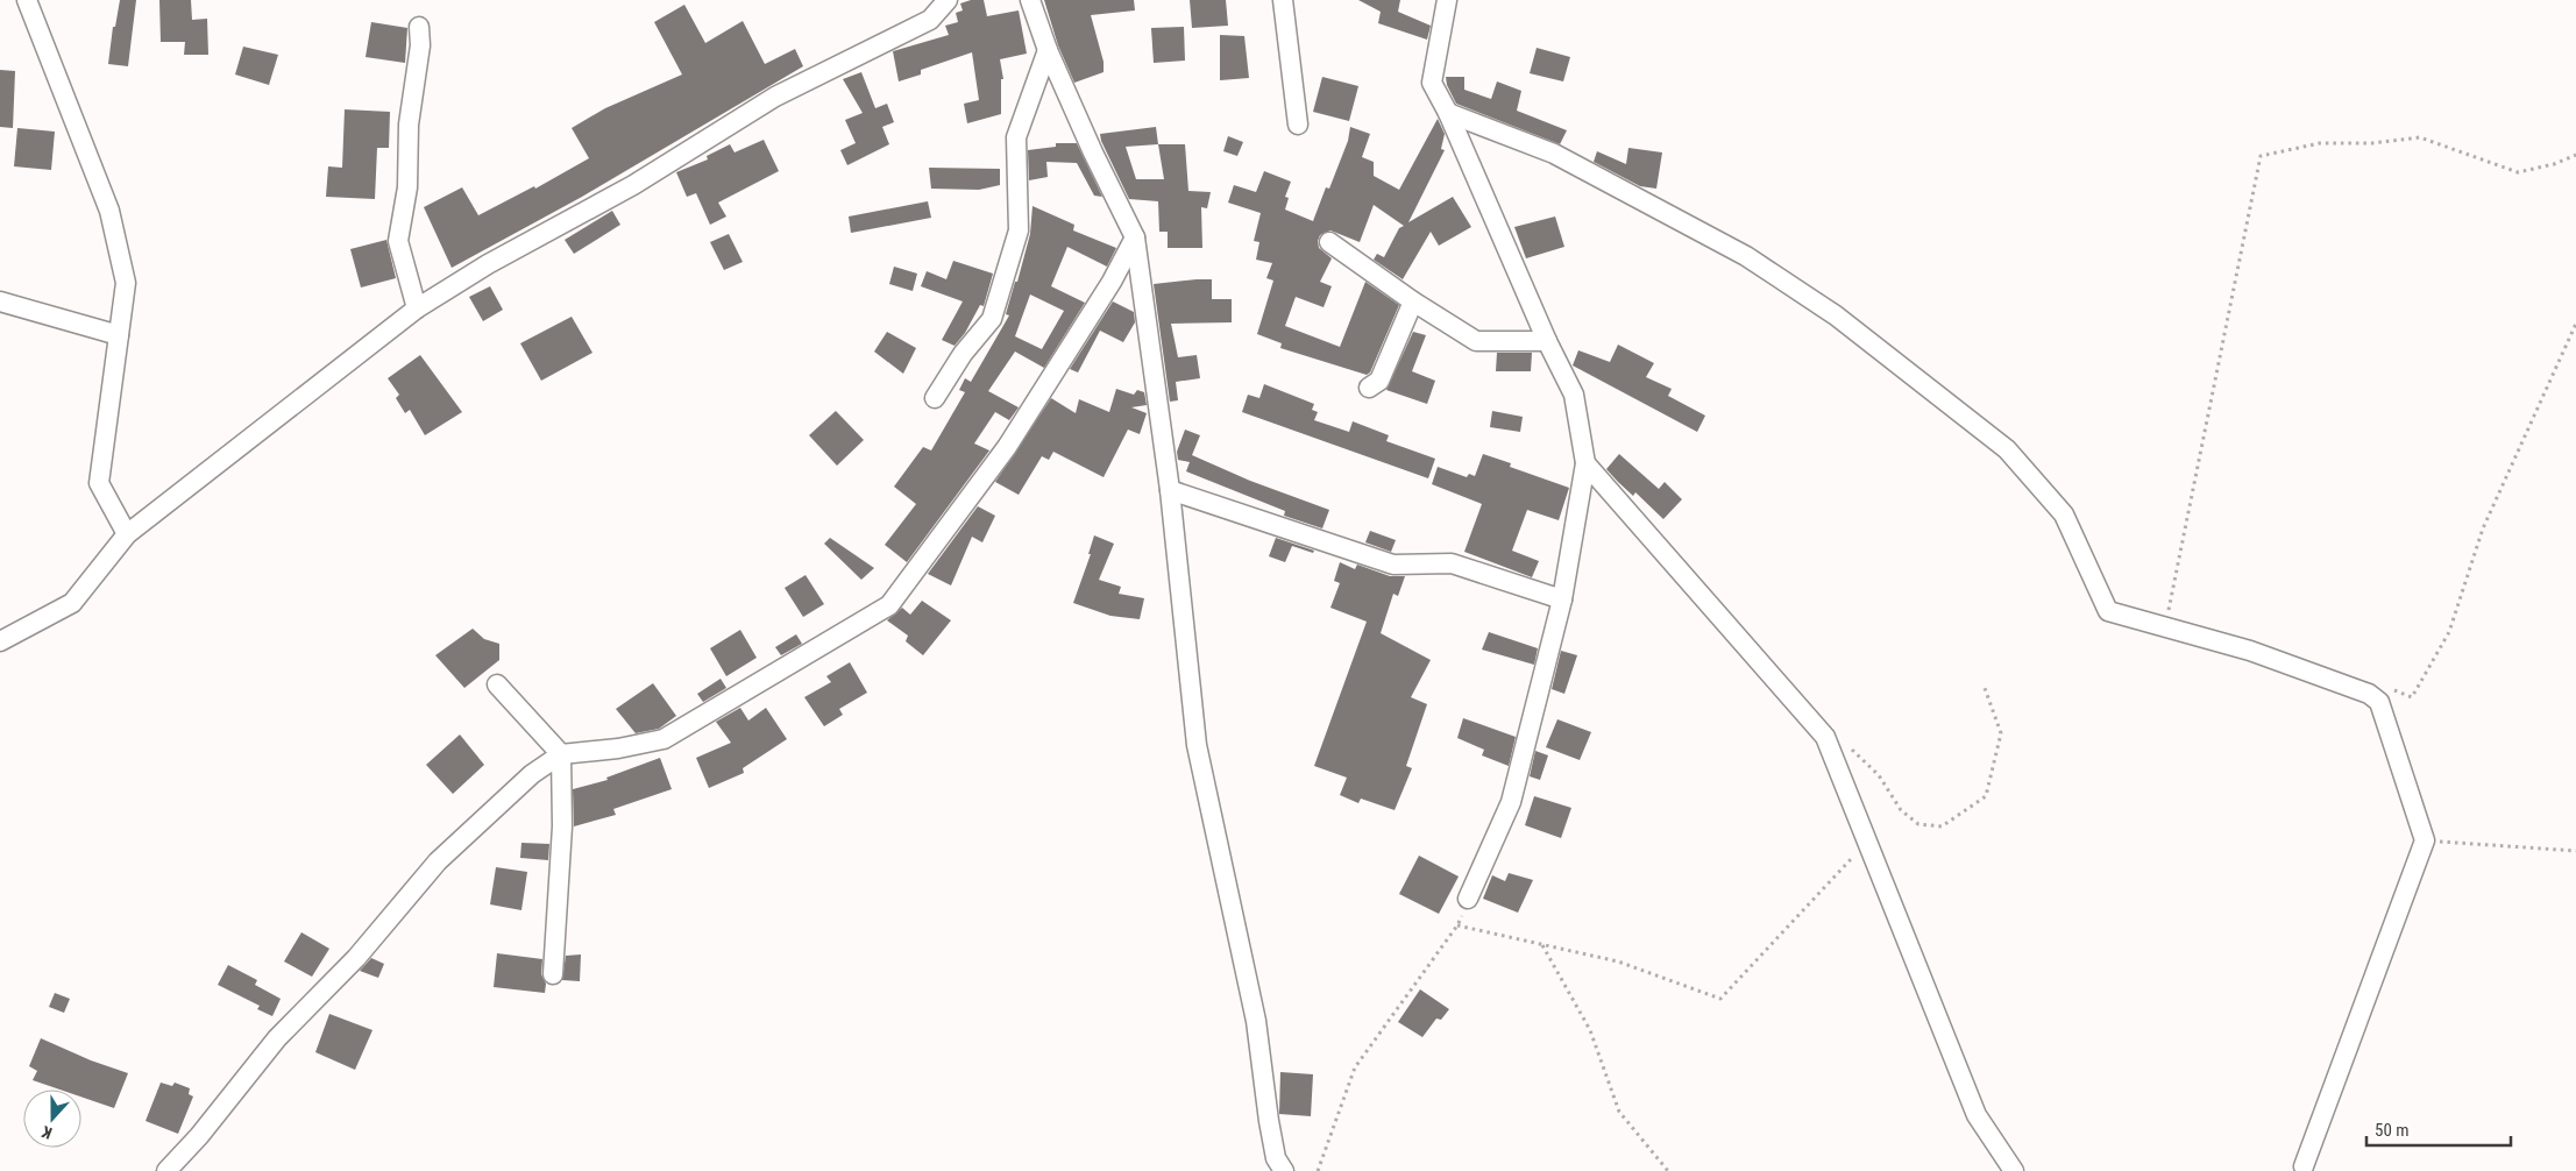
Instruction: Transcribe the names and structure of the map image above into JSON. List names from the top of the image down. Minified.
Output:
{"scale_bar":"50 m","north":"bottom"}
